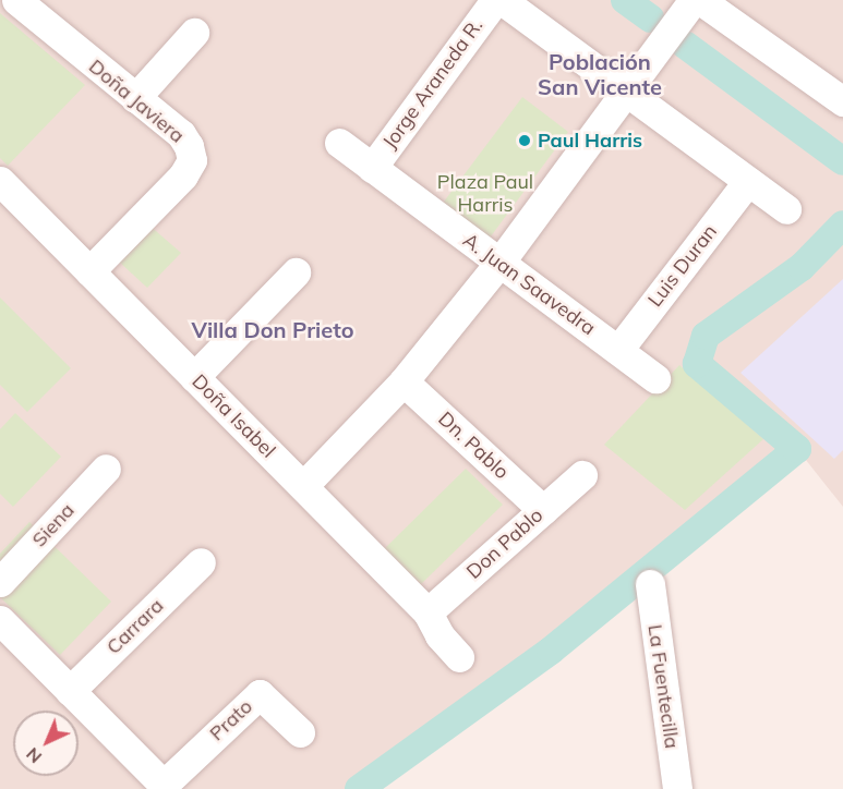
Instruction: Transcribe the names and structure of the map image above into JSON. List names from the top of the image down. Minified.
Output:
{"streets":{"street":["Jorge Araneda R.","Doña Javiera","Luis Duran","A. Juan Saavedra","Doña Isabel","Dn. Pablo","Siena","Don Pablo","Carrara","La Fuentecilla","Prato"]},"crossings":[["Jorge Araneda R.","A. Juan Saavedra"],["Doña Javiera","Doña Isabel"],["Luis Duran","A. Juan Saavedra"],["Doña Isabel","Don Pablo"],["Dn. Pablo","Don Pablo"],["Carrara","Prato"]],"districts":["Población San Vicente","Villa Don Prieto"],"parks":["Plaza Paul Harris"],"places":["Paul Harris"],"north":"bottom left"}
